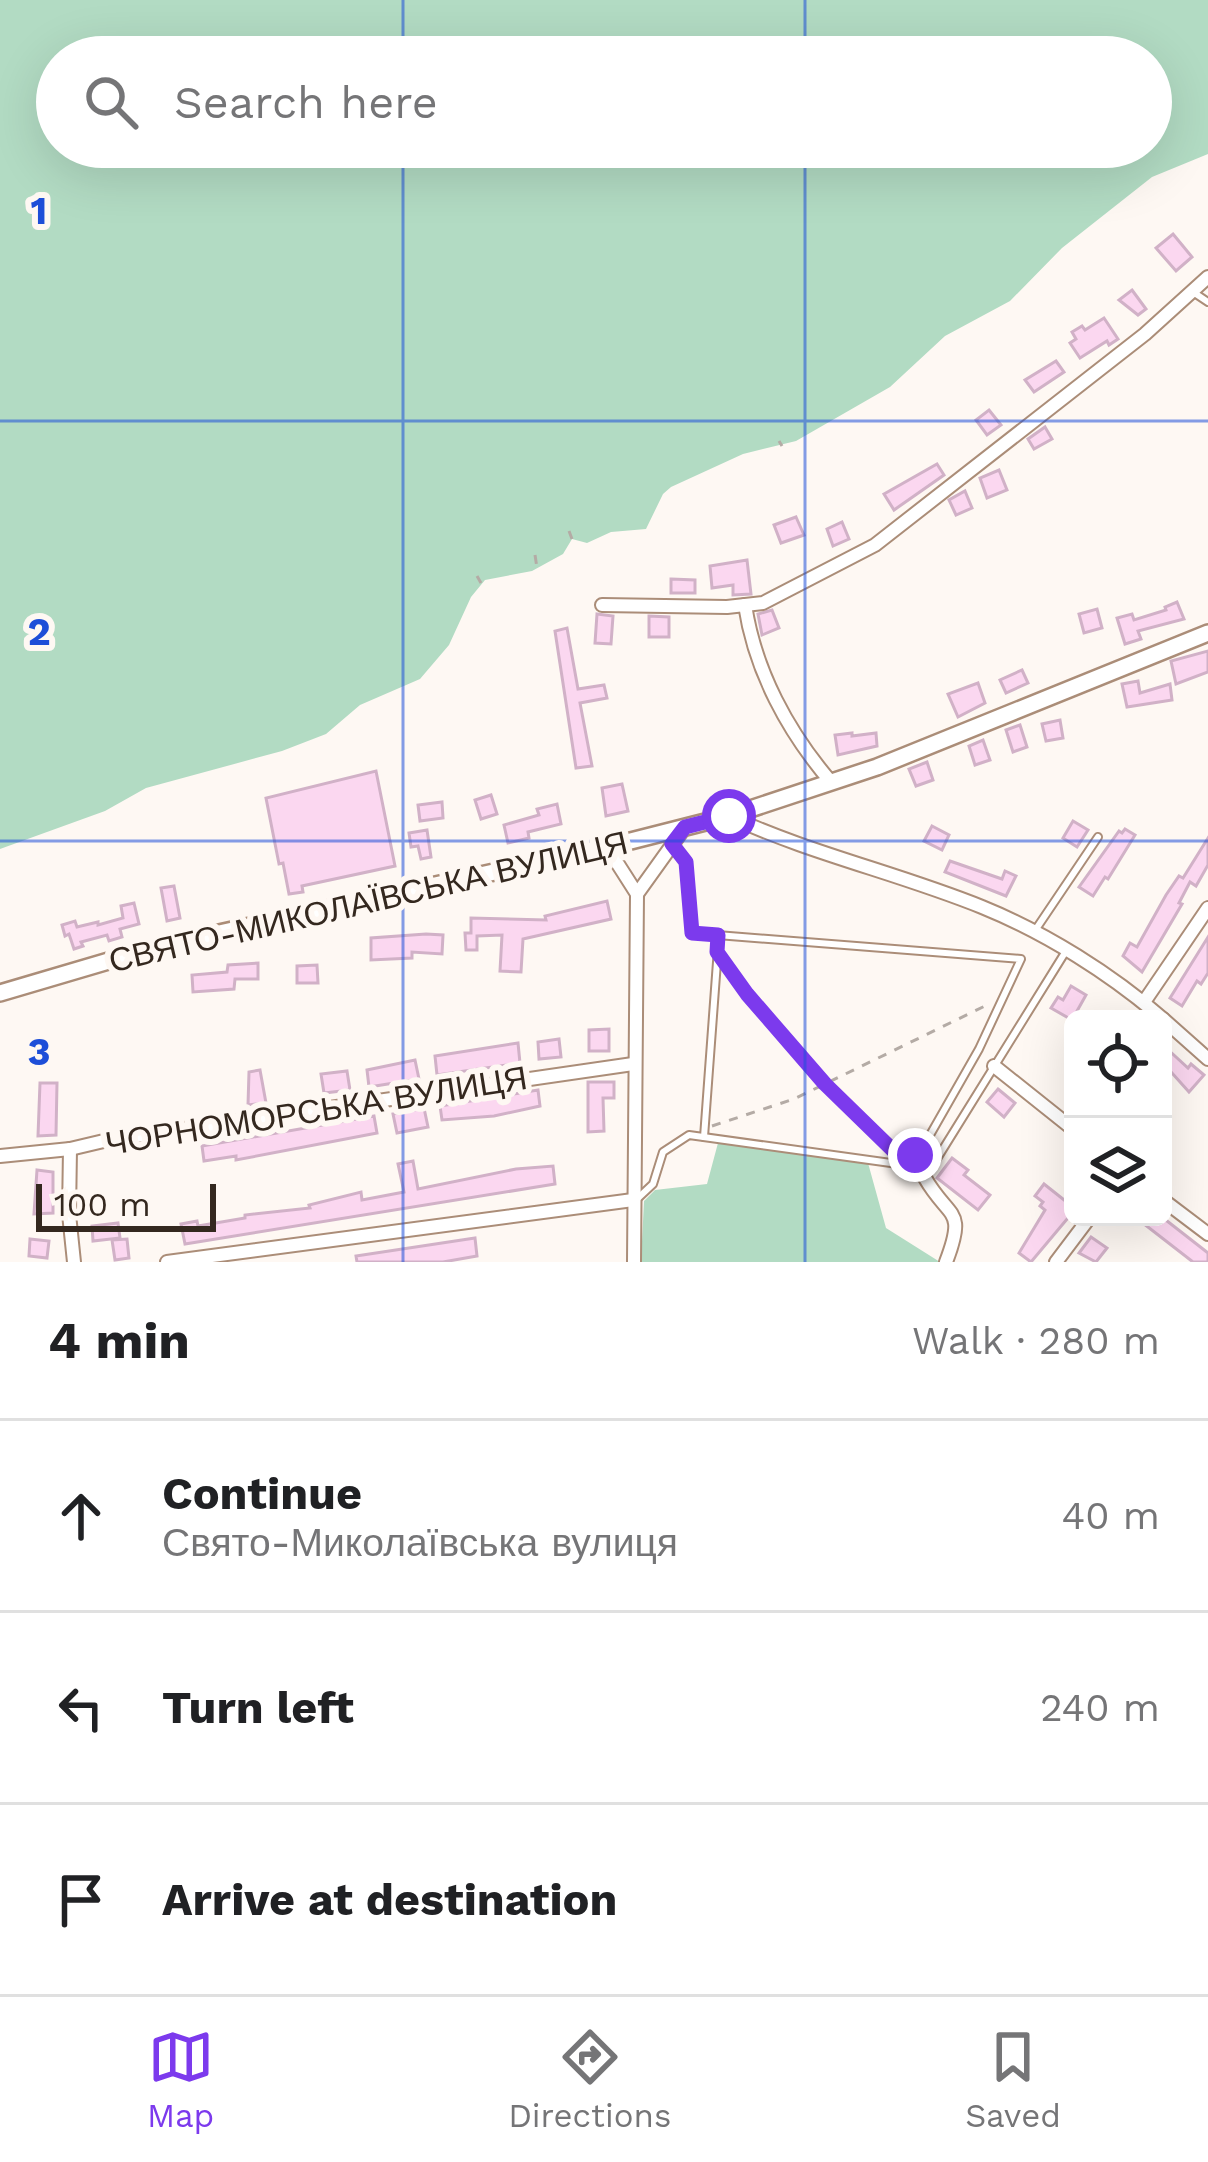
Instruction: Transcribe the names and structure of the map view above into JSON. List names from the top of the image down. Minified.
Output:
{"streets":{"street":["СВЯТО-МИКОЛАЇВСЬКА ВУЛИЦЯ","ЧОРНОМОРСЬКА ВУЛИЦЯ"]},"scale_bar":"100 m","page":{"search":"Search here","scale":"100 m","heading":["4 min","Walk · 280 m"],"list":[["Continue","Свято-Миколаївська вулиця","40 m"],["Turn left","240 m"],"Arrive at destination"],"nav":["Map","Directions","Saved"]},"grid":{"rows":["1","2","3"]}}
